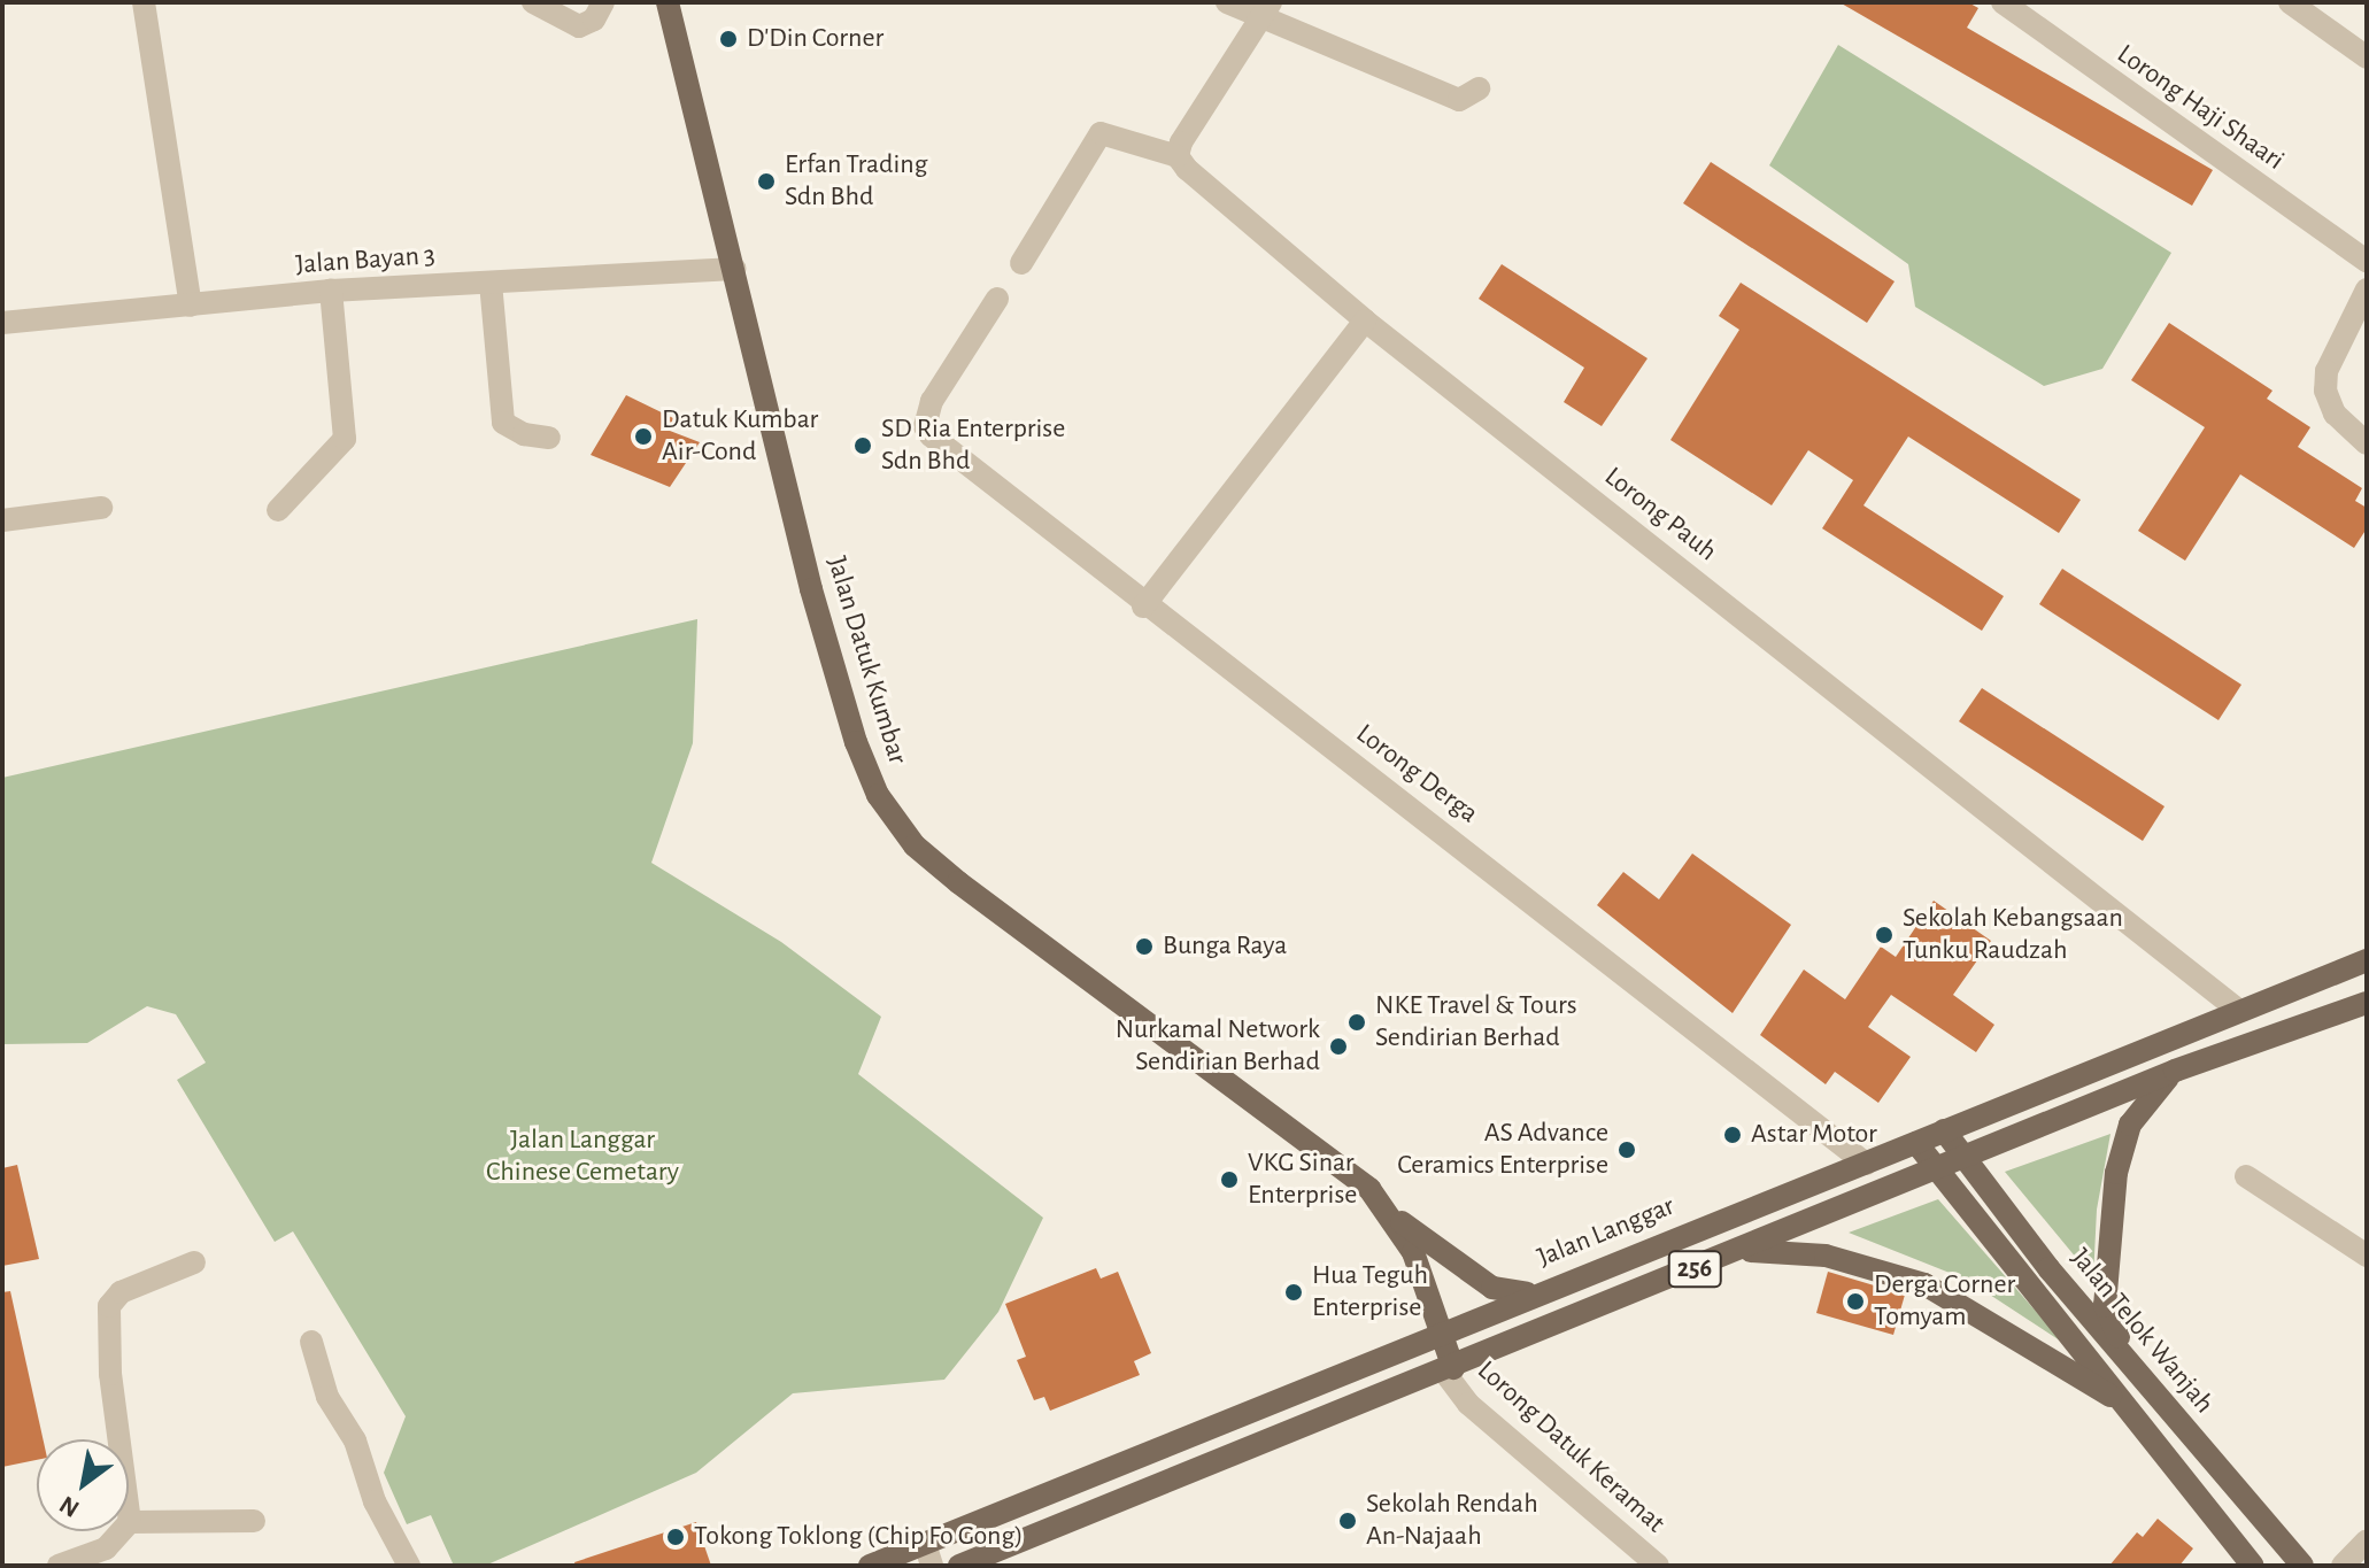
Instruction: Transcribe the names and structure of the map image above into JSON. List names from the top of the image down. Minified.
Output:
{"streets":{"main road":["Jalan Datuk Kumbar","Jalan Langgar","256","Jalan Telok Wanjah"],"street":["Lorong Haji Shaari","Jalan Bayan 3","Lorong Pauh","Lorong Derga","Lorong Datuk Keramat"]},"crossings":[["Jalan Bayan 3","Jalan Datuk Kumbar"],["Lorong Pauh","Jalan Langgar"],["Jalan Datuk Kumbar","Jalan Langgar"],["Jalan Datuk Kumbar","256"],["Jalan Datuk Kumbar","Lorong Datuk Keramat"],["Lorong Derga","Jalan Langgar"],["Jalan Langgar","Jalan Telok Wanjah"],["256","Jalan Telok Wanjah"],["256","Lorong Datuk Keramat"]],"parks":["Jalan Langgar Chinese Cemetary"],"places":["D'Din Corner","Erfan Trading Sdn Bhd","Datuk Kumbar Air-Cond","SD Ria Enterprise Sdn Bhd","Sekolah Kebangsaan Tunku Raudzah","Bunga Raya","NKE Travel & Tours Sendirian Berhad","Nurkamal Network Sendirian Berhad","Astar Motor","AS Advance Ceramics Enterprise","VKG Sinar Enterprise","Hua Teguh Enterprise","Derga Corner Tomyam","Sekolah Rendah An-Najaah","Tokong Toklong (Chip Fo Gong)"],"north":"bottom left"}
